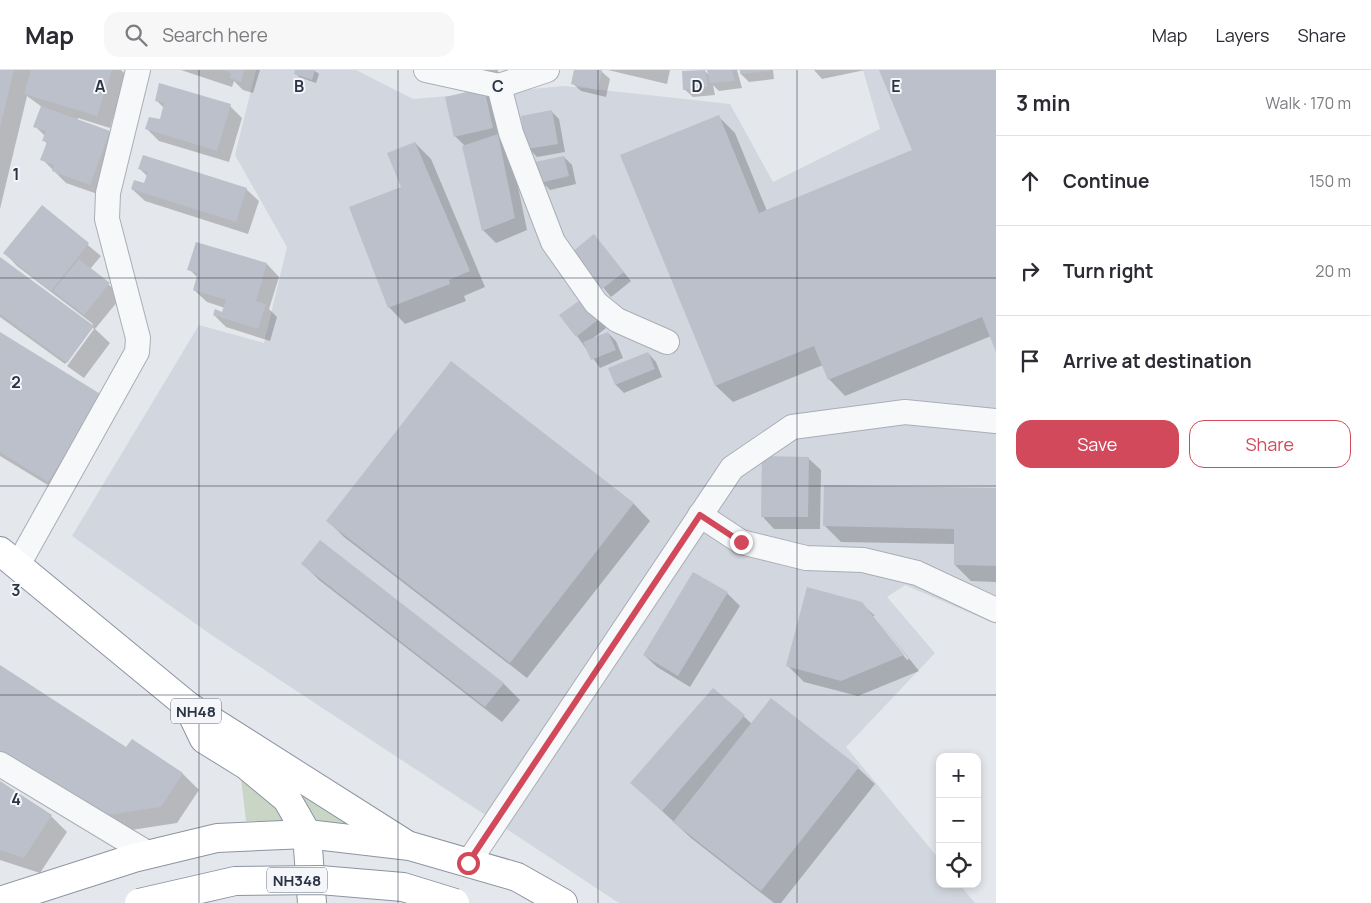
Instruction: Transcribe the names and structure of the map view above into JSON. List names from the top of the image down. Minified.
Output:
{"streets":{"highway":["NH48","NH348"]},"page":{"header":"Map","search":"Search here","nav":["Map","Layers","Share"],"heading":["3 min","Walk · 170 m"],"list":[["Continue","150 m"],["Turn right","20 m"],"Arrive at destination"],"buttons":["Save","Share"],"map_buttons":["+","−"]},"grid":{"columns":["A","B","C","D","E"],"rows":["1","2","3","4"]}}
